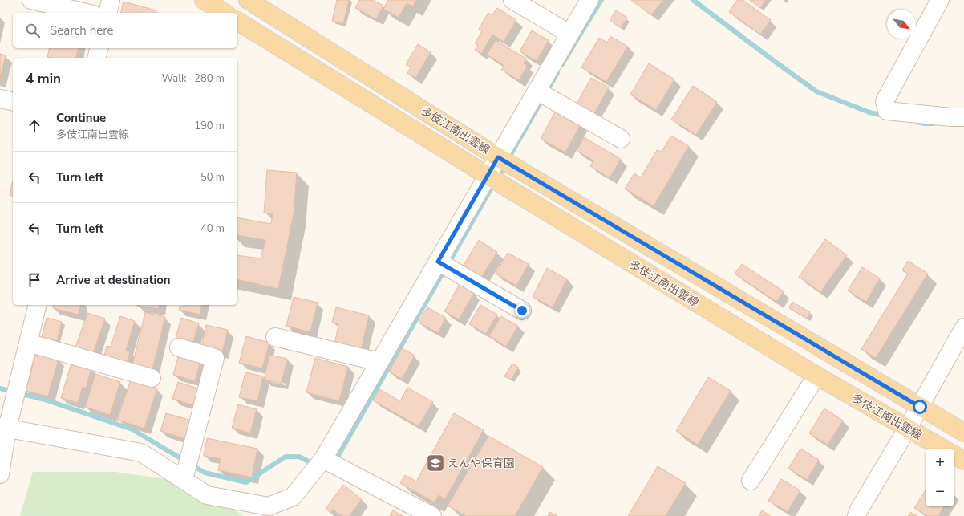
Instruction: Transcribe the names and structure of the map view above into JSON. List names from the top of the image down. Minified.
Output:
{"streets":{"main road":["多伎江南出雲線"]},"places":{"school or university":["えんや保育園"]},"north":"bottom right","page":{"search":"Search here","heading":["4 min","Walk · 280 m"],"list":[["Continue","多伎江南出雲線","190 m"],["Turn left","50 m"],["Turn left","40 m"],"Arrive at destination"],"map_buttons":["+","−"]}}
